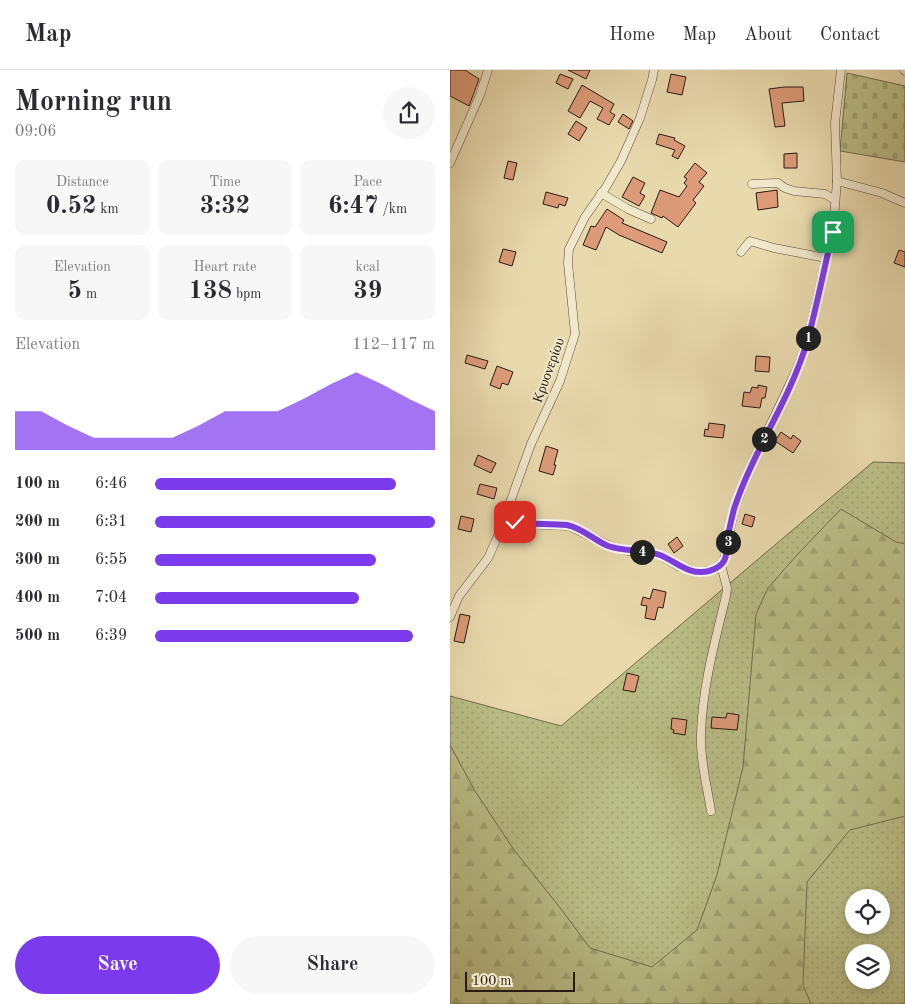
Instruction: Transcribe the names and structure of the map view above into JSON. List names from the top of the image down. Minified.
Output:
{"streets":{"street":["Κρυονερίου"]},"scale_bar":"100 m","page":{"header":"Map","nav":["Home","Map","About","Contact"],"heading":["Morning run","09:06"],"stats":[["Distance","0.52 km"],["Time","3:32"],["Pace","6:47 /km"],["Elevation","5 m"],["Heart rate","138 bpm"],["kcal","39"]],"chart":["Elevation","112–117 m"],"pins":["1","2","3","4"],"list":[{"name":"100 m","note":"6:46"},{"name":"200 m","note":"6:31"},{"name":"300 m","note":"6:55"},{"name":"400 m","note":"7:04"},{"name":"500 m","note":"6:39"}],"buttons":["Save","Share"],"scale":"100 m"}}
